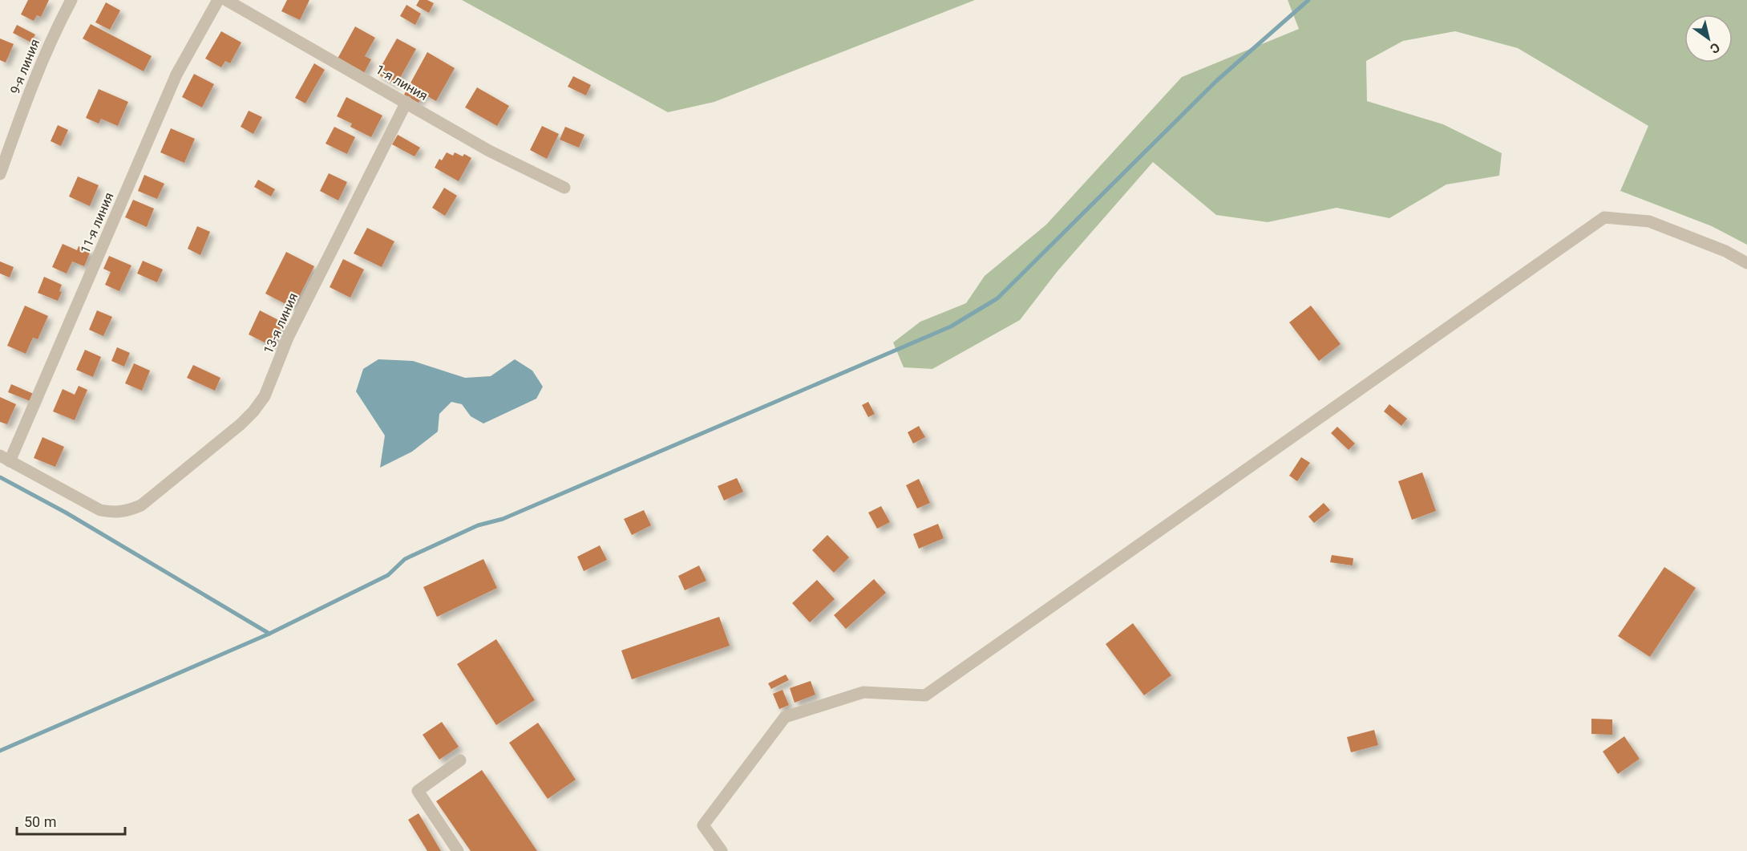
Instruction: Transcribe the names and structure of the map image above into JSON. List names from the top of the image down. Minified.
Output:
{"streets":{"street":["9-я линия","1-я линия","11-я линия","13-я линия"]},"crossings":[["1-я линия","13-я линия"],["11-я линия","13-я линия"]],"scale_bar":"50 m","north":"bottom right"}
